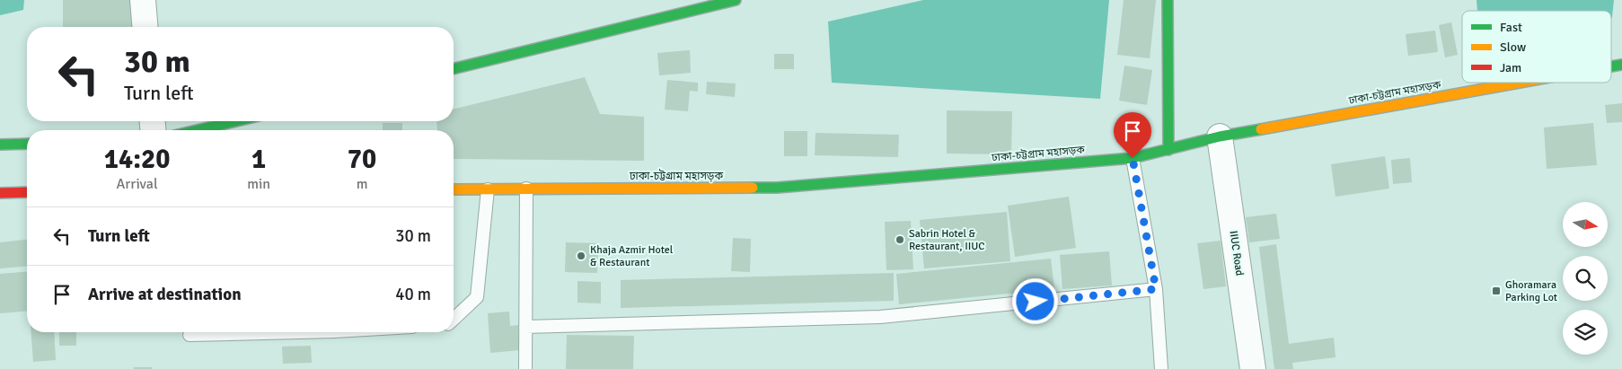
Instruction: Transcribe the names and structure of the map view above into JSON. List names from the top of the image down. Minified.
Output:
{"streets":{"highway":["ঢাকা-চট্টগ্রাম মহাসড়ক"],"street":["IIUC Road"]},"crossings":[["ঢাকা-চট্টগ্রাম মহাসড়ক","IIUC Road"]],"places":{"other":["Sabrin Hotel & Restaurant, IIUC","Khaja Azmir Hotel & Restaurant"],"transit":["Ghoramara Parking Lot"]},"legend":["Fast","Slow","Jam"],"north":"right","page":{"turn":["30 m","Turn left"],"eta":["14:20","Arrival","1","min","70","m"],"list":[{"name":"Turn left","value":"30 m"},{"name":"Arrive at destination","value":"40 m"}]}}
